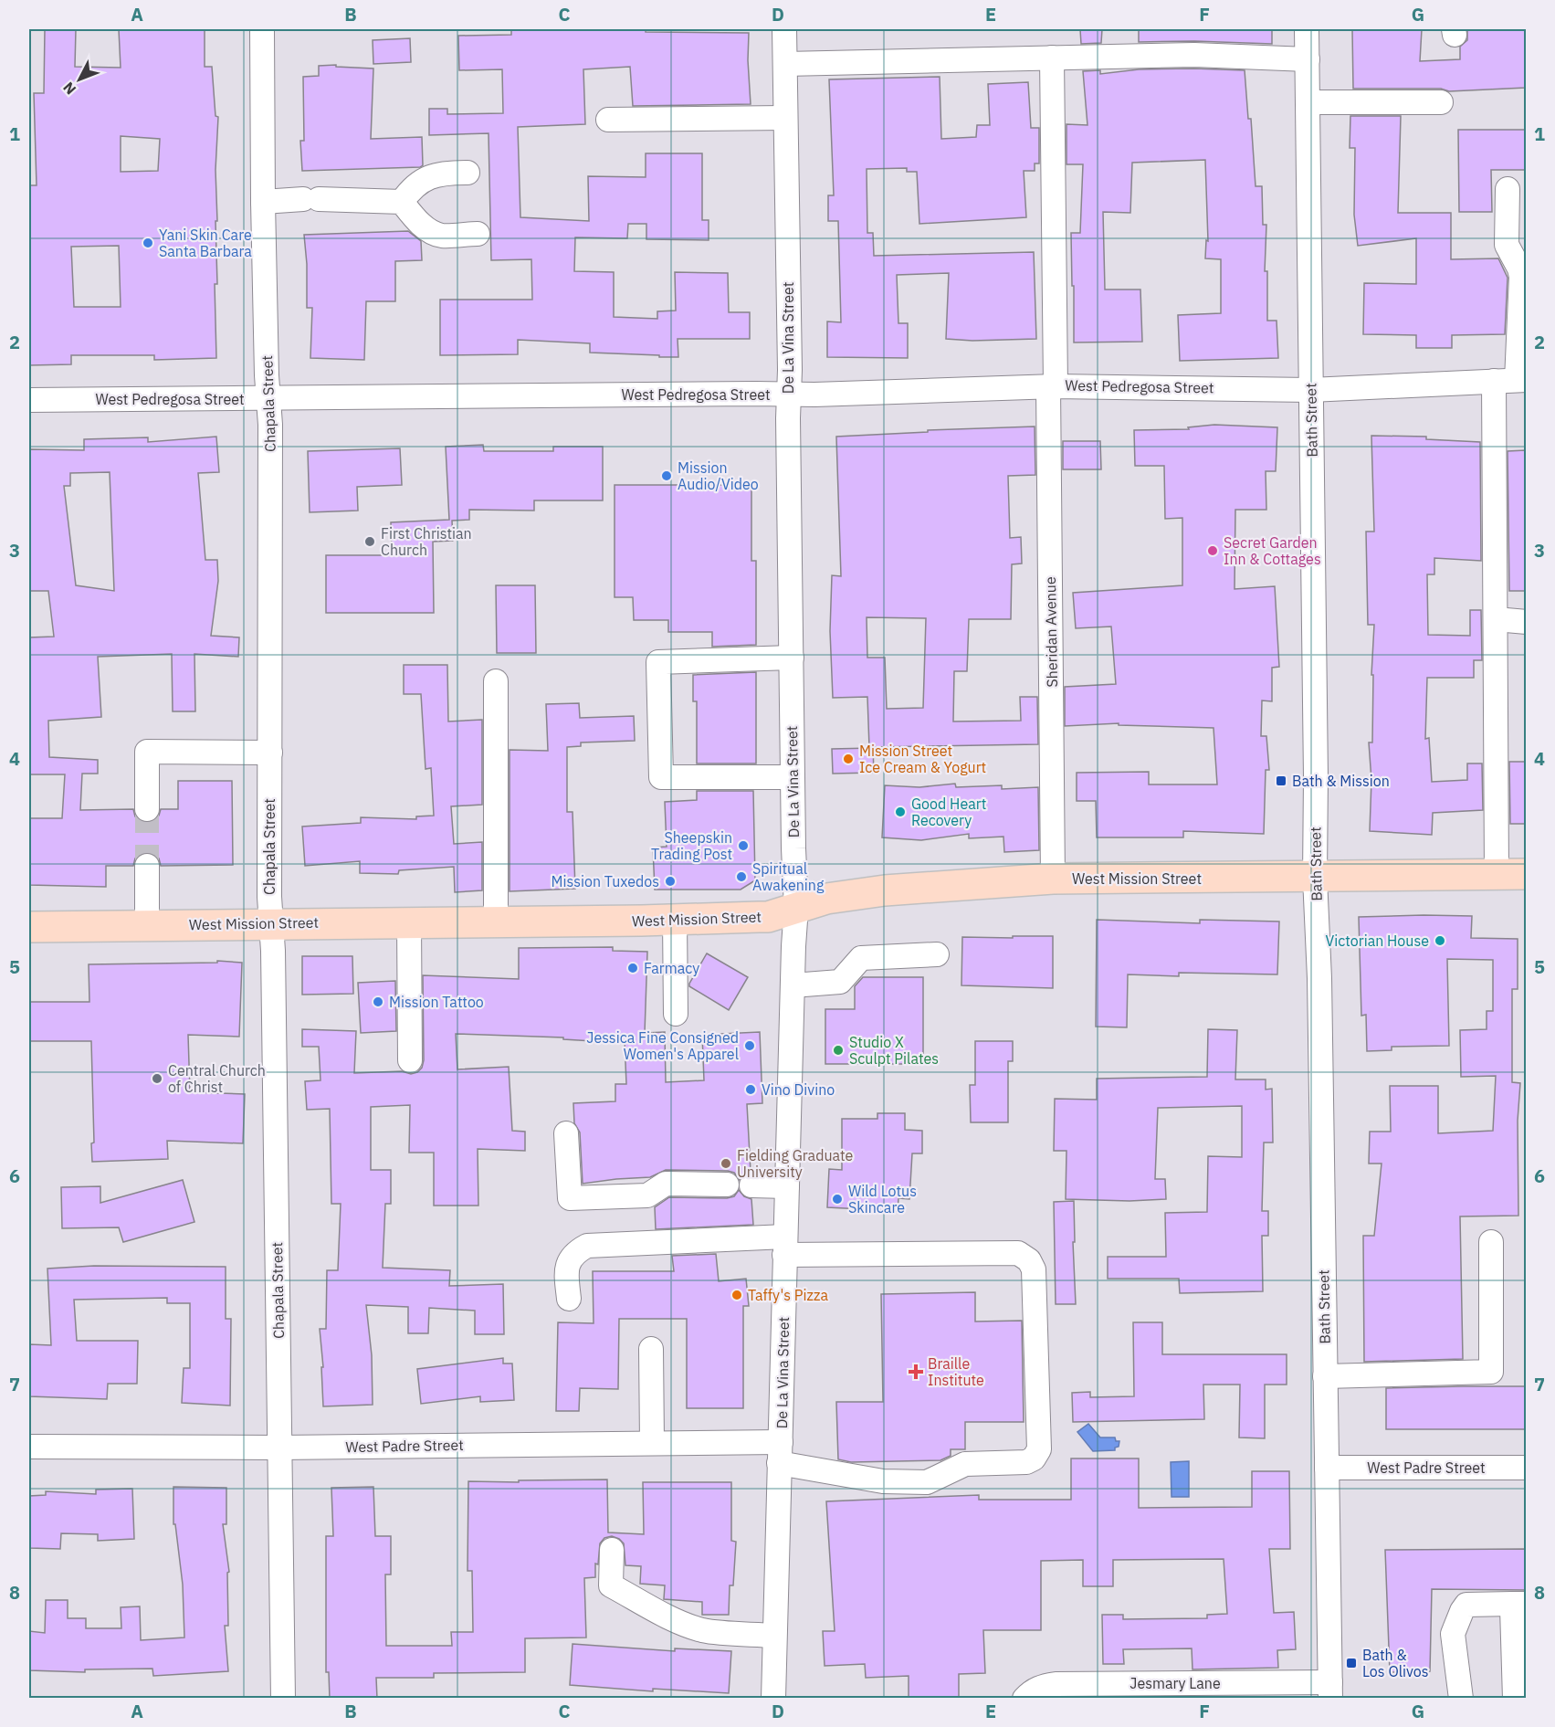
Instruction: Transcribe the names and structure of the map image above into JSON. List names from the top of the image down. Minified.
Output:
{"streets":{"main road":["West Mission Street"],"street":["De La Vina Street","West Pedregosa Street","Chapala Street","Bath Street","Sheridan Avenue","West Padre Street","Jesmary Lane"]},"crossings":[["De La Vina Street","West Pedregosa Street"],["De La Vina Street","West Mission Street"],["De La Vina Street","West Padre Street"],["West Pedregosa Street","Chapala Street"],["West Pedregosa Street","Bath Street"],["West Pedregosa Street","Sheridan Avenue"],["Chapala Street","West Mission Street"],["Chapala Street","West Padre Street"],["Bath Street","West Mission Street"],["Bath Street","West Padre Street"],["Bath Street","Jesmary Lane"],["Sheridan Avenue","West Mission Street"]],"places":{"other":["Yani Skin Care Santa Barbara","Mission Audio/Video","First Christian Church","Secret Garden Inn & Cottages","Mission Street Ice Cream & Yogurt","Good Heart Recovery","Sheepskin Trading Post","Spiritual Awakening","Mission Tuxedos","Victorian House","Farmacy","Mission Tattoo","Jessica Fine Consigned Women's Apparel","Studio X Sculpt Pilates","Central Church of Christ","Vino Divino","Fielding Graduate University","Wild Lotus Skincare","Taffy's Pizza"],"transit":["Bath & Mission","Bath & Los Olivos"],"health":["Braille Institute"]},"north":"bottom left","grid":{"columns":["A","B","C","D","E","F","G"],"rows":["1","2","3","4","5","6","7","8"]}}
